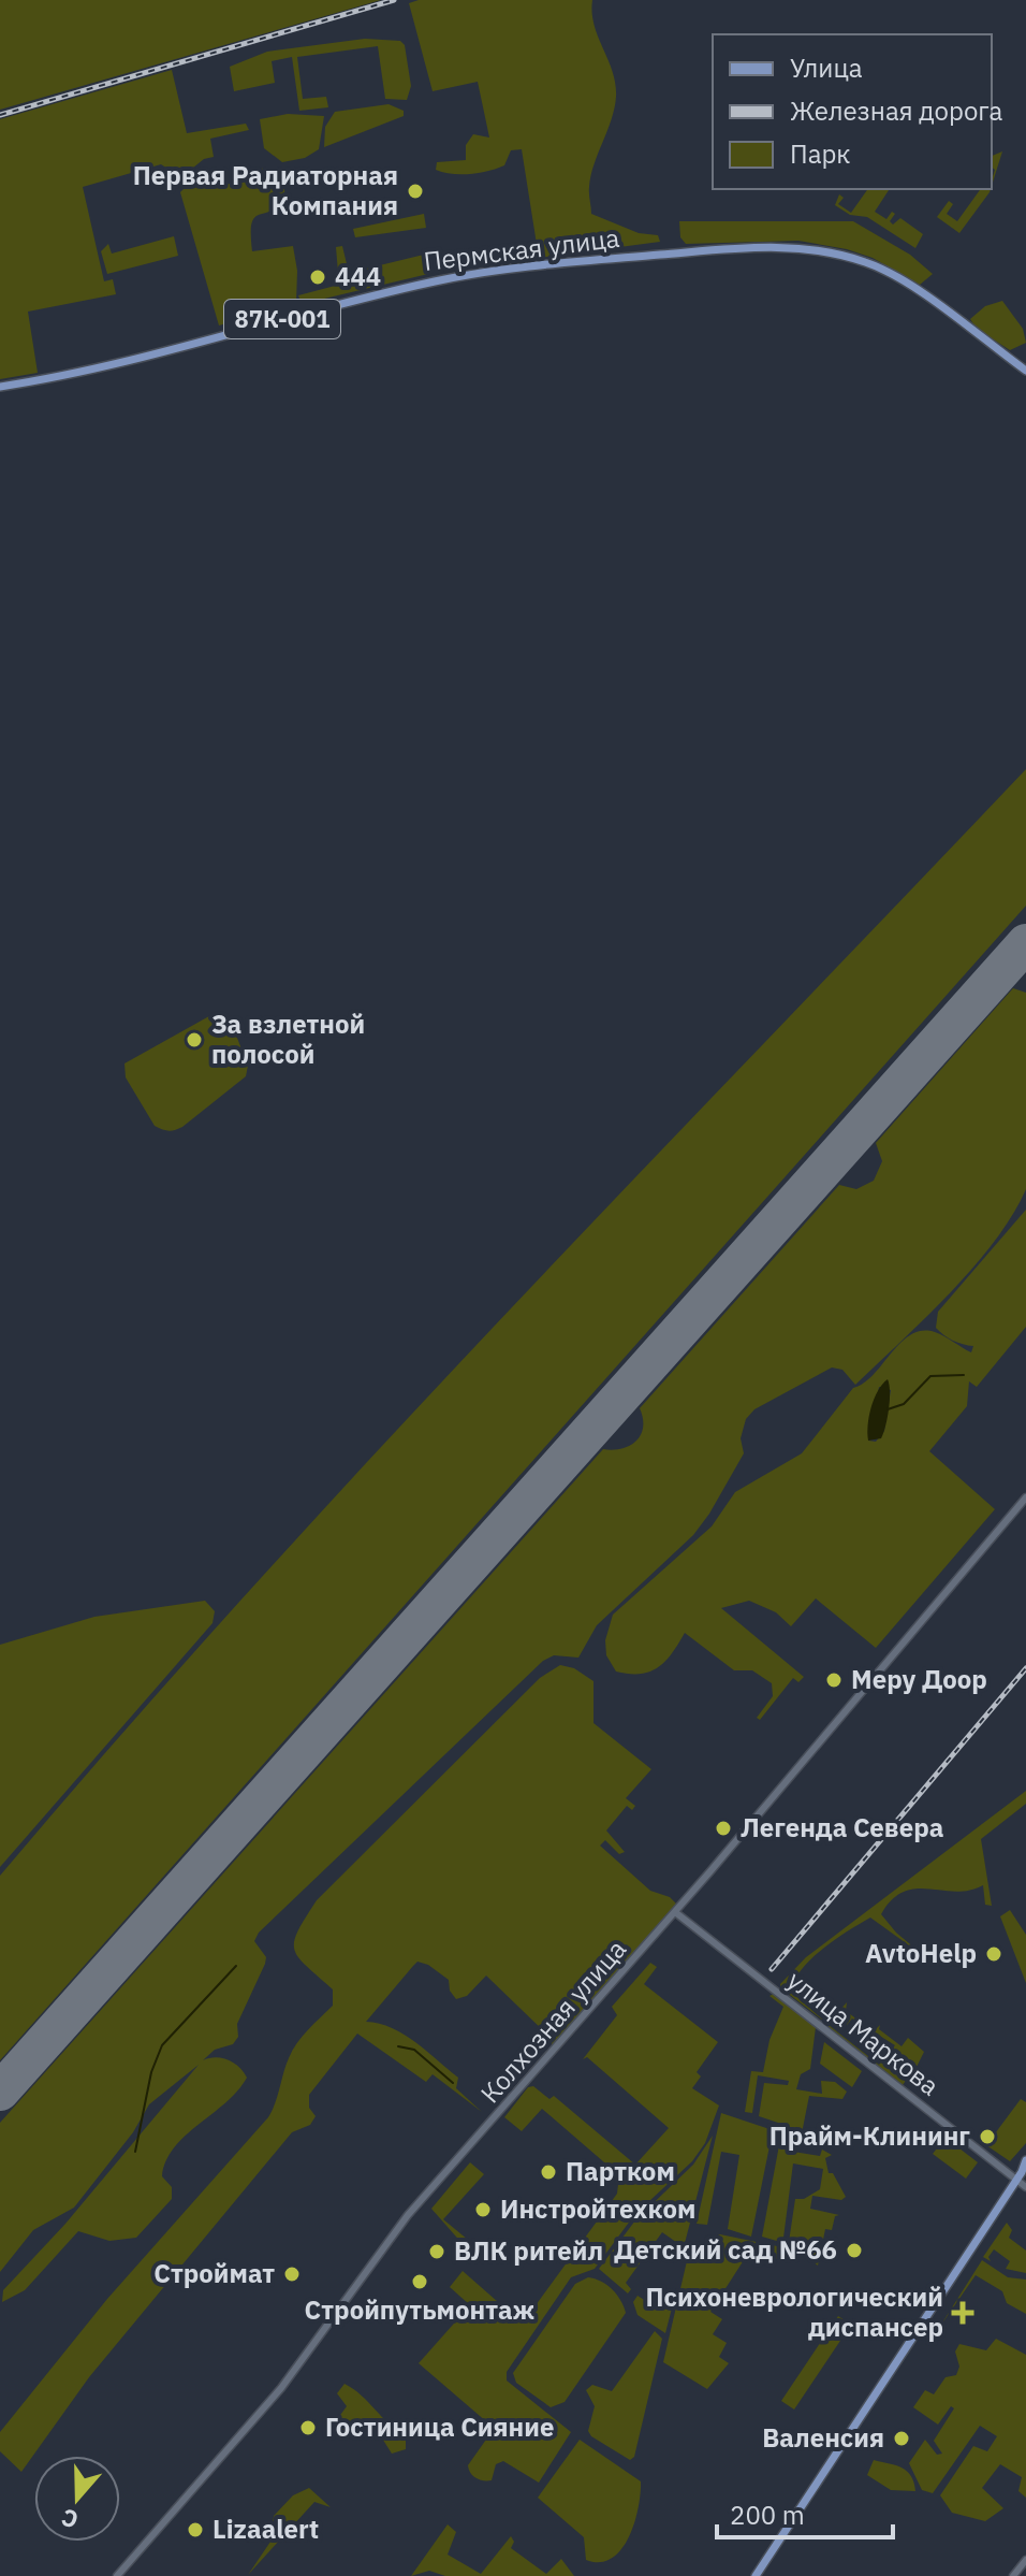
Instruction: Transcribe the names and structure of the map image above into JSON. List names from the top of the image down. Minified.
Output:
{"streets":{"main road":["Пермская улица","87К-001"],"street":["Колхозная улица","улица Маркова"]},"crossings":[["Колхозная улица","улица Маркова"]],"places":{"other":["Первая Радиаторная Компания","444","За взлетной полосой","Меру Доор","Легенда Севера","AvtoHelp","Прайм-Клининг","Партком","Инстройтехком","Детский сад №66","ВЛК ритейл","Строймат","Стройпутьмонтаж","Гостиница Сияние","Валенсия","Lizaalert"],"health":["Психоневрологический диспансер"]},"legend":["Улица","Железная дорога","Парк"],"scale_bar":"200 m","north":"bottom"}
